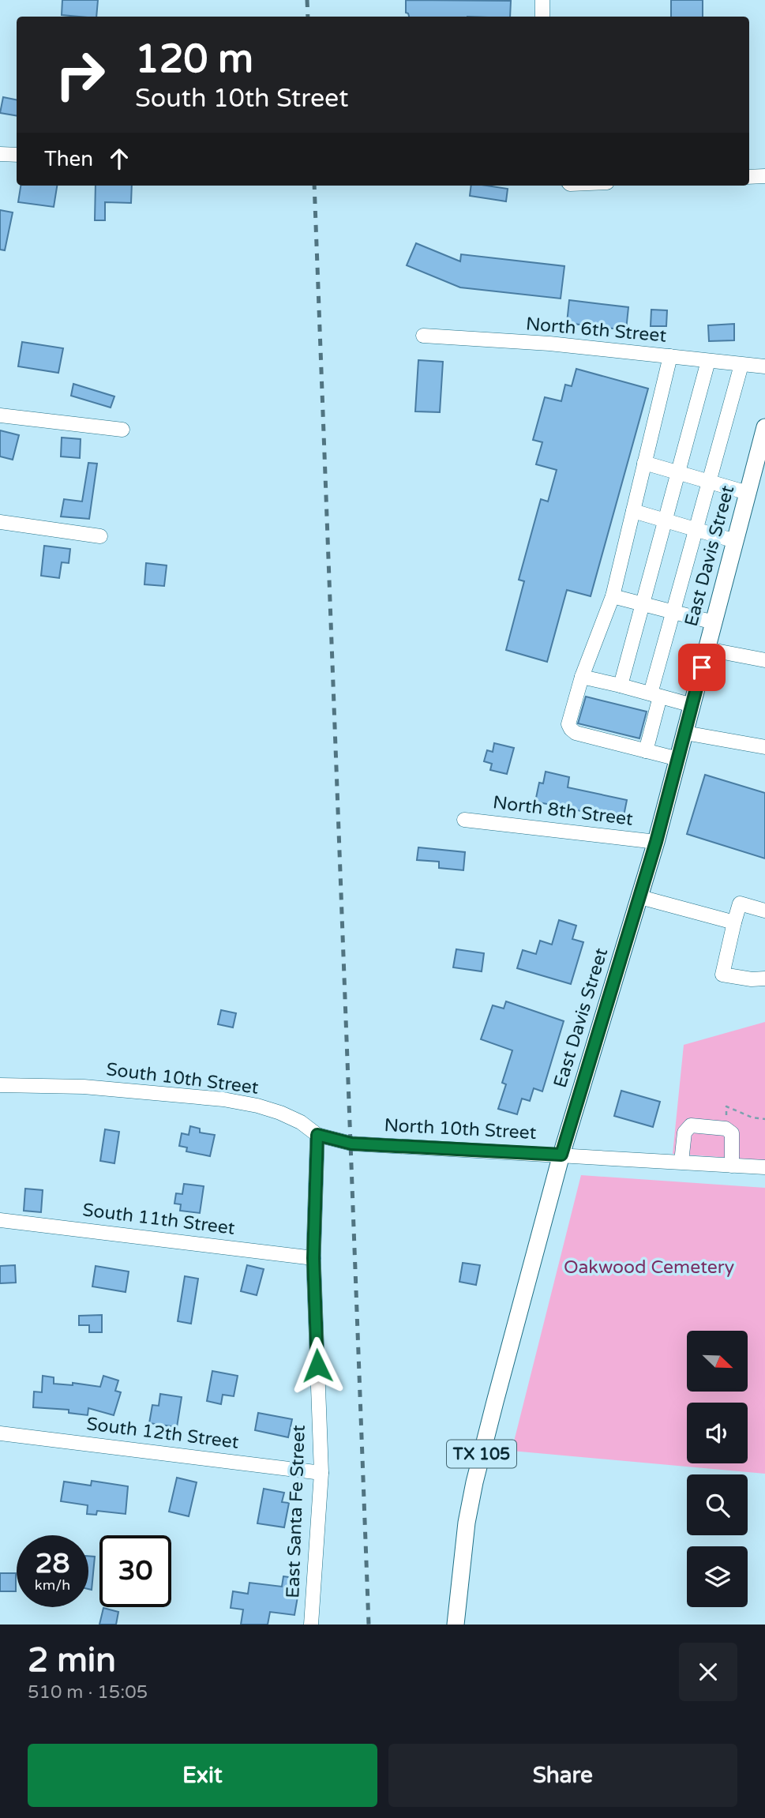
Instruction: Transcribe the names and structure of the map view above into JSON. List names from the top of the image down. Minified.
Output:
{"streets":{"main road":["East Davis Street","TX 105"],"street":["North 6th Street","North 8th Street","South 10th Street","North 10th Street","South 11th Street","South 12th Street","East Santa Fe Street"]},"crossings":[["East Davis Street","North 8th Street"],["East Davis Street","North 10th Street"],["South 10th Street","North 10th Street"],["South 10th Street","East Santa Fe Street"],["South 11th Street","East Santa Fe Street"],["South 12th Street","East Santa Fe Street"]],"parks":["Oakwood Cemetery"],"north":"bottom right","page":{"turn":["120 m","South 10th Street"],"then":"Then","speed":"28 km/h","limit":"30","heading":["2 min","510 m · 15:05"],"buttons":["Exit","Share"]}}
